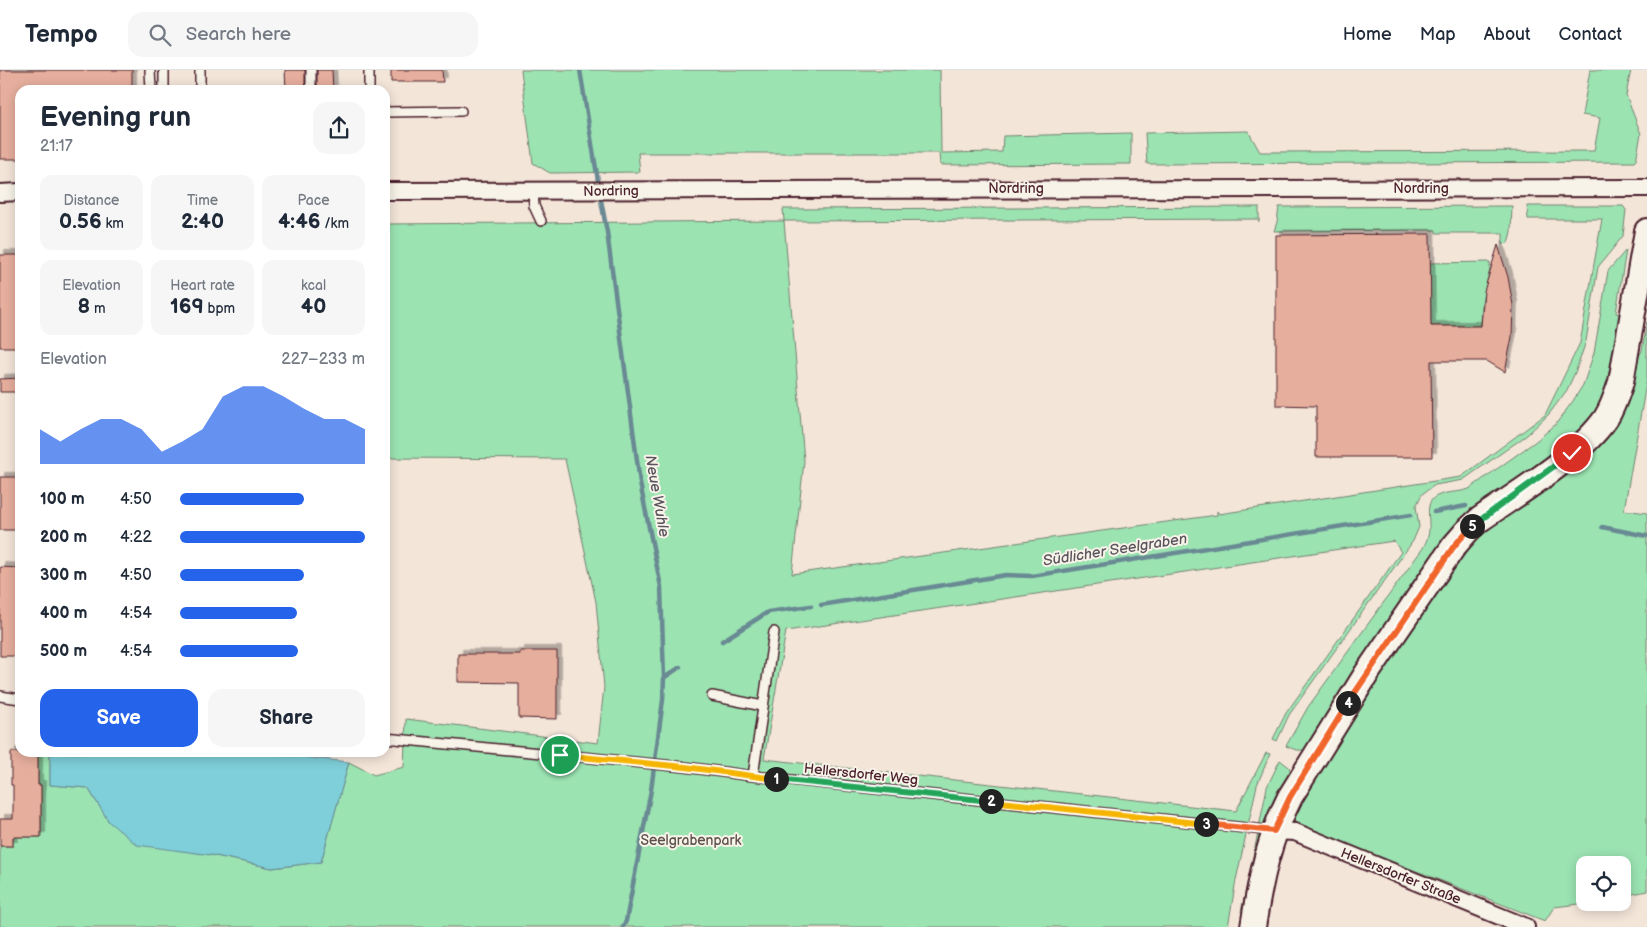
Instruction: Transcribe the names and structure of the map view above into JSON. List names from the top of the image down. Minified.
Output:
{"streets":{"street":["Nordring","Hellersdorfer Straße"],"lane":["Hellersdorfer Weg"]},"crossings":[["Hellersdorfer Weg","Hellersdorfer Straße"]],"water":["Neue Wuhle","Südlicher Seelgraben"],"parks":["Seelgrabenpark"],"page":{"header":"Tempo","search":"Search here","nav":["Home","Map","About","Contact"],"heading":["Evening run","21:17"],"stats":[["Distance","0.56 km"],["Time","2:40"],["Pace","4:46 /km"],["Elevation","8 m"],["Heart rate","169 bpm"],["kcal","40"]],"chart":["Elevation","227–233 m"],"list":[{"name":"100 m","note":"4:50"},{"name":"200 m","note":"4:22"},{"name":"300 m","note":"4:50"},{"name":"400 m","note":"4:54"},{"name":"500 m","note":"4:54"}],"pins":["5","4","1","2","3"],"buttons":["Save","Share"]}}
